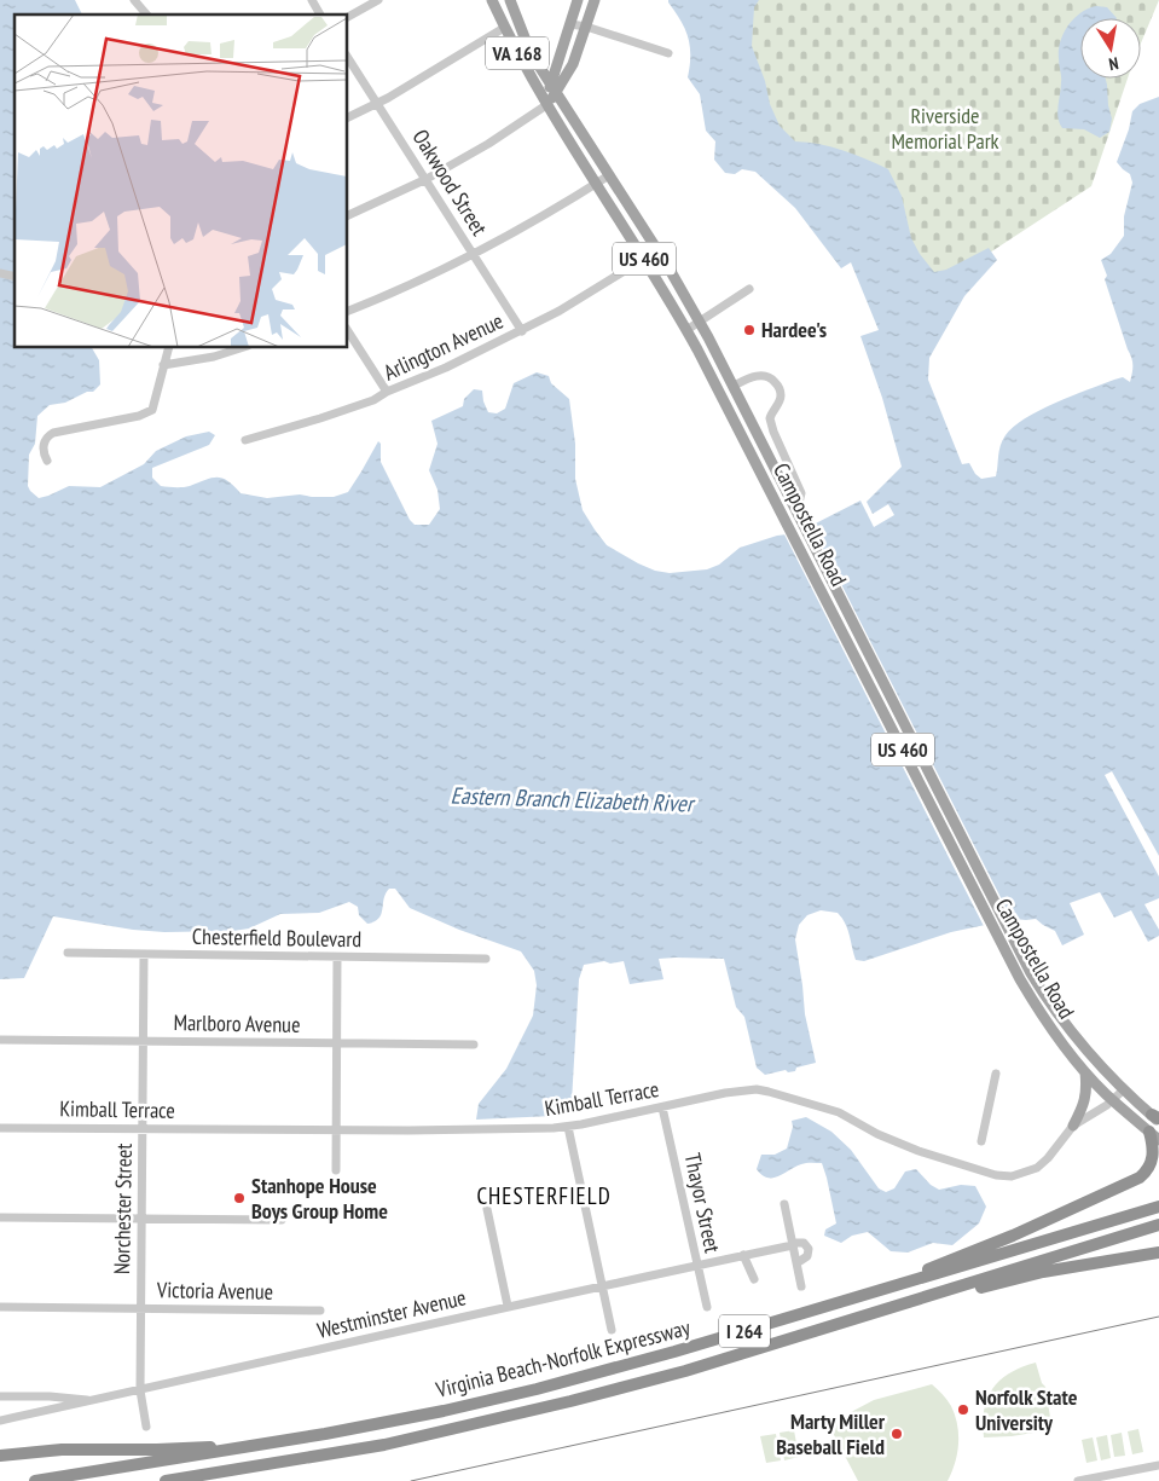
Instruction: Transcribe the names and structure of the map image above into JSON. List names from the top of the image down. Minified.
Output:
{"streets":{"highway":["I 264","Virginia Beach-Norfolk Expressway"],"main road":["VA 168","US 460","Campostella Road"],"street":["Oakwood Street","Arlington Avenue","Chesterfield Boulevard","Marlboro Avenue","Kimball Terrace","Thayor Street","Norchester Street","Victoria Avenue","Westminster Avenue"]},"crossings":[["Oakwood Street","Arlington Avenue"],["US 460","Campostella Road"],["US 460","Kimball Terrace"],["Arlington Avenue","Campostella Road"],["Campostella Road","Kimball Terrace"],["Chesterfield Boulevard","Norchester Street"],["Marlboro Avenue","Norchester Street"],["Kimball Terrace","Thayor Street"],["Kimball Terrace","Norchester Street"],["Thayor Street","Westminster Avenue"],["Norchester Street","Victoria Avenue"],["Norchester Street","Westminster Avenue"]],"districts":["CHESTERFIELD"],"water":["Eastern Branch Elizabeth River"],"parks":["Riverside Memorial Park"],"places":["Hardee's","Stanhope House Boys Group Home","Norfolk State University","Marty Miller Baseball Field"],"north":"bottom"}
